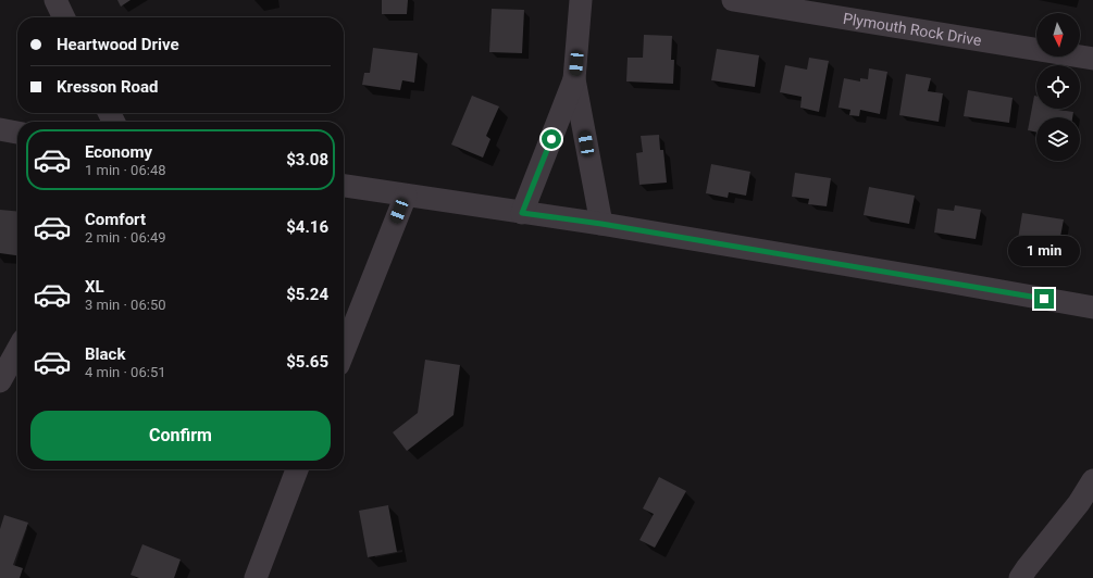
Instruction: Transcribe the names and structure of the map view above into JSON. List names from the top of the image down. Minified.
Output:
{"streets":{"street":["Plymouth Rock Drive"]},"north":"bottom","page":{"banner":["Heartwood Drive","Kresson Road"],"list":[{"name":"Economy","note":"1 min · 06:48","value":"$3.08"},{"name":"Comfort","note":"2 min · 06:49","value":"$4.16"},{"name":"XL","note":"3 min · 06:50","value":"$5.24"},{"name":"Black","note":"4 min · 06:51","value":"$5.65"}],"bubble":"1 min","buttons":"Confirm"}}
